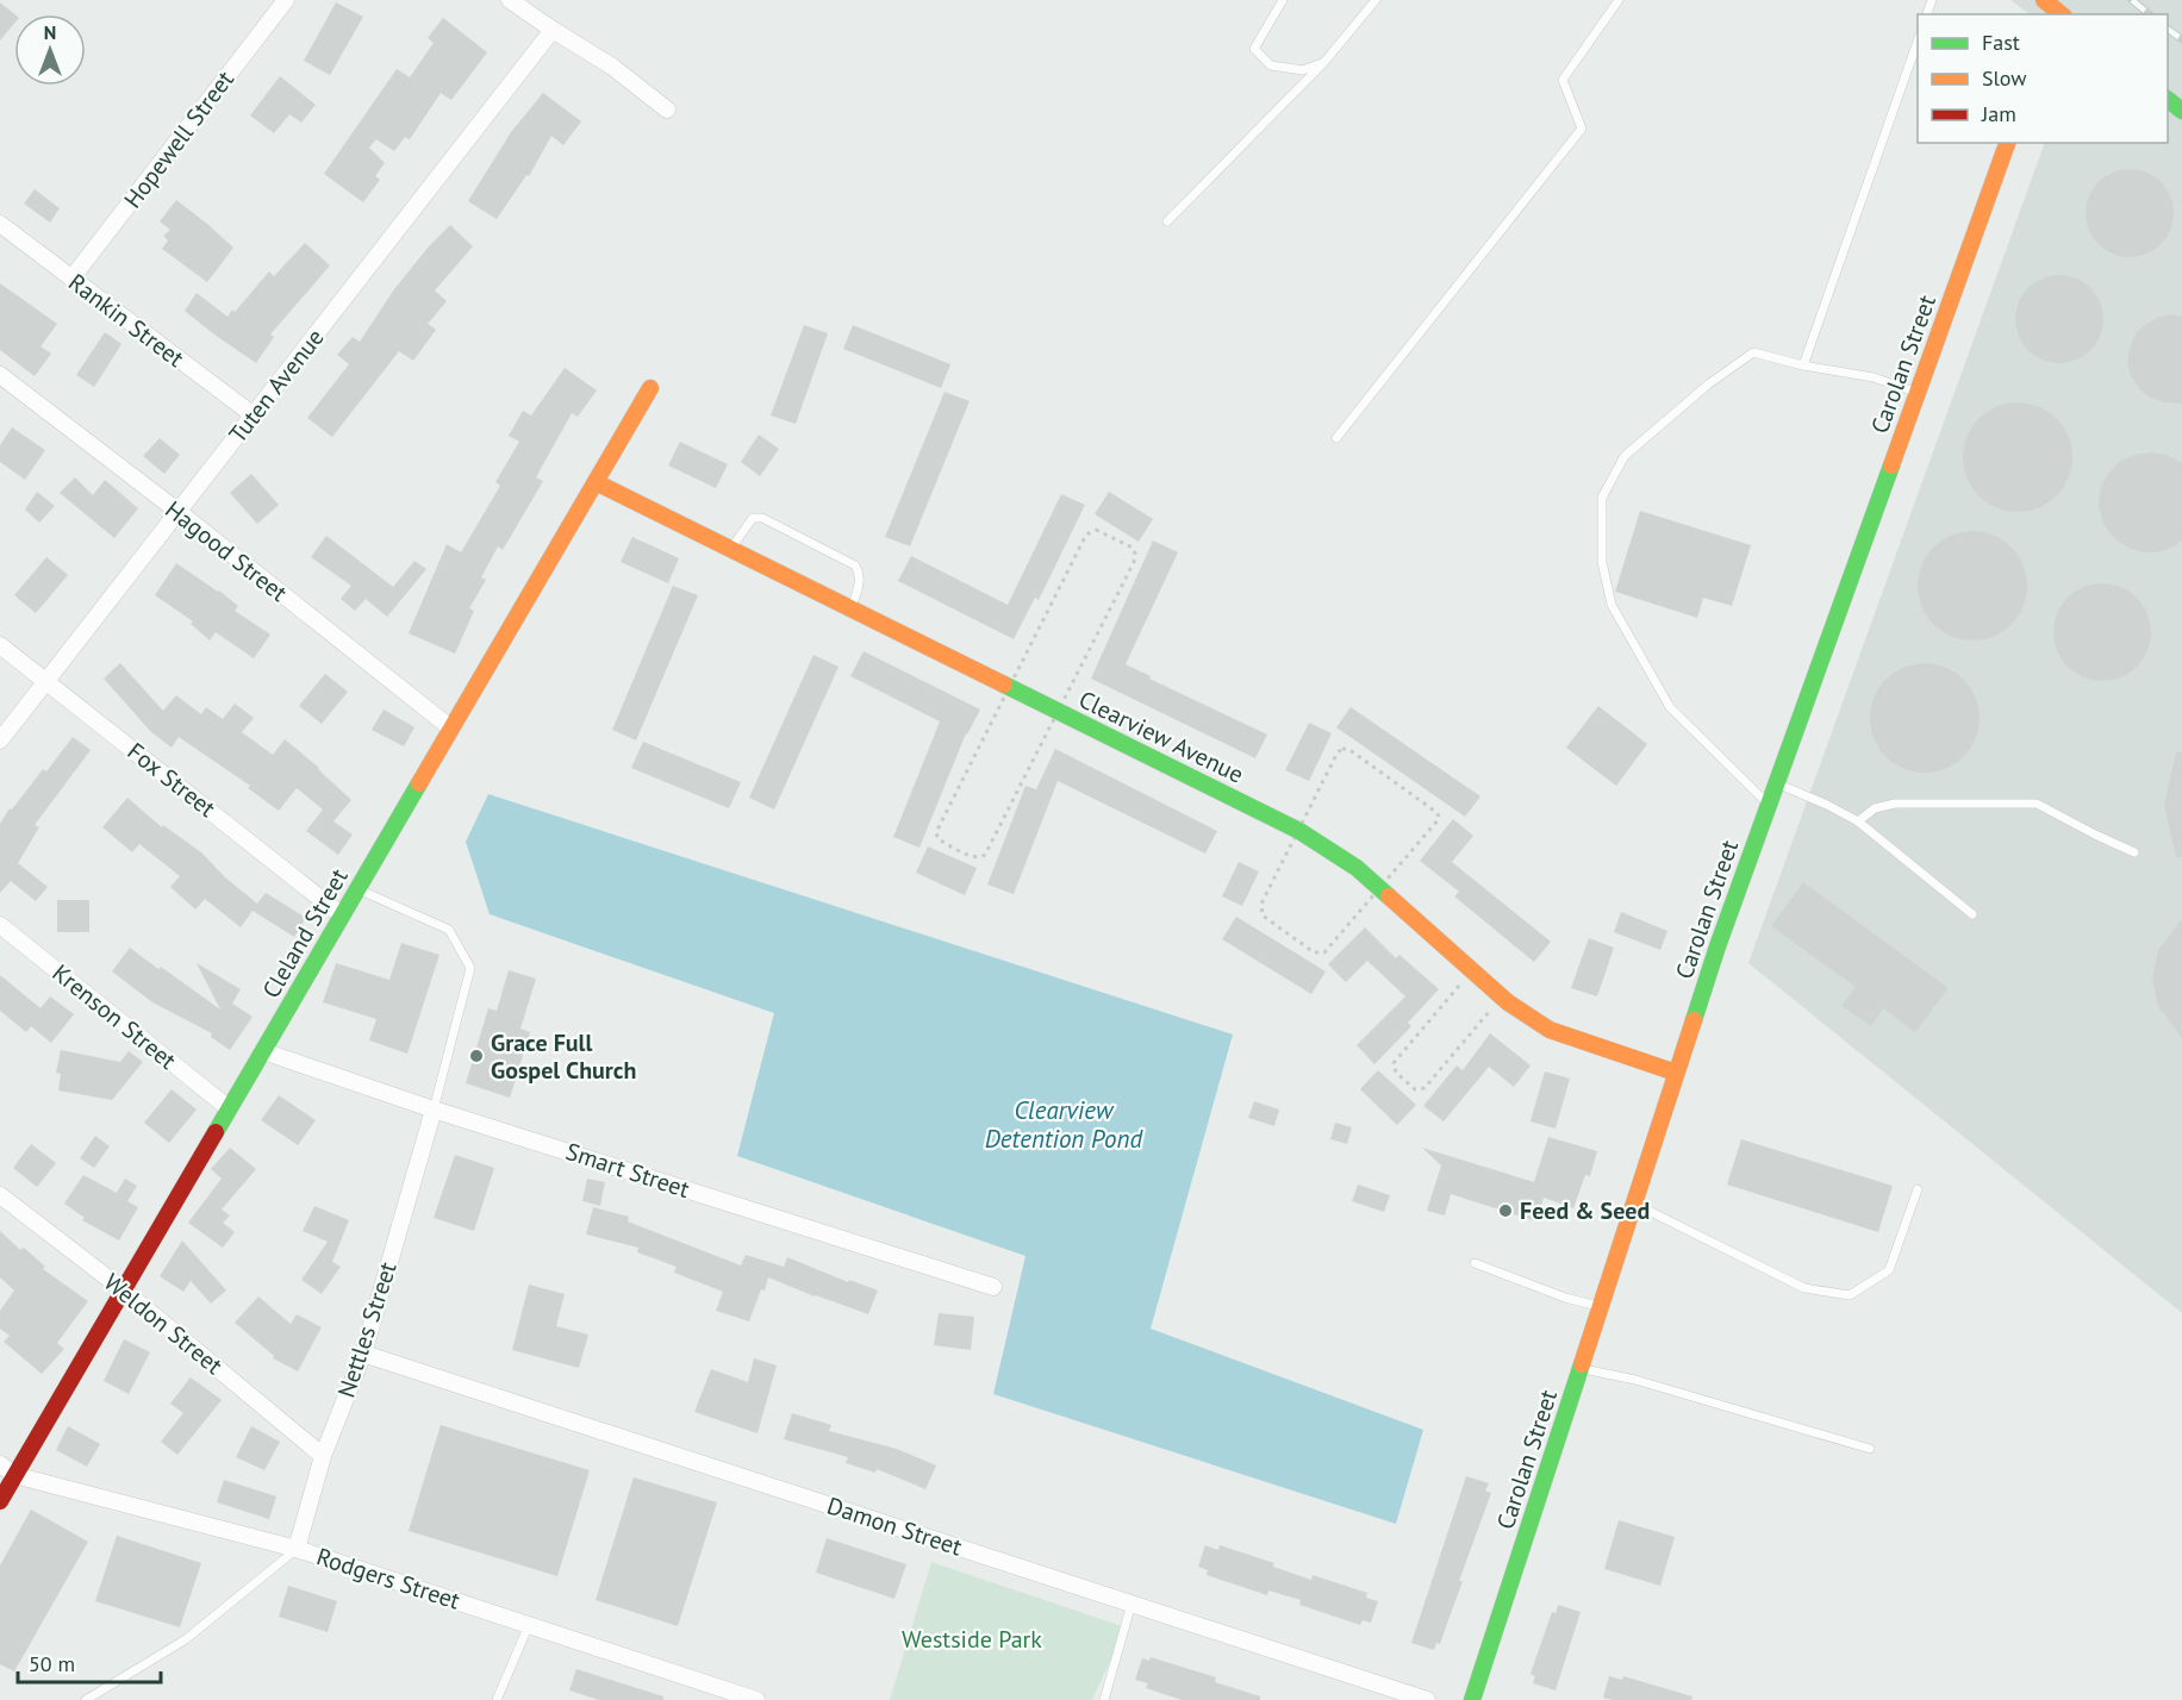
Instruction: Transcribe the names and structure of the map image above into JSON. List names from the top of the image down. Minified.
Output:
{"streets":{"street":["Hopewell Street","Rankin Street","Carolan Street","Tuten Avenue","Hagood Street","Clearview Avenue","Fox Street","Cleland Street","Krenson Street","Smart Street","Weldon Street","Nettles Street","Damon Street","Rodgers Street"]},"crossings":[["Hopewell Street","Rankin Street"],["Rankin Street","Tuten Avenue"],["Carolan Street","Clearview Avenue"],["Tuten Avenue","Hagood Street"],["Tuten Avenue","Fox Street"],["Hagood Street","Cleland Street"],["Clearview Avenue","Cleland Street"],["Fox Street","Cleland Street"],["Cleland Street","Krenson Street"],["Cleland Street","Smart Street"],["Cleland Street","Weldon Street"],["Cleland Street","Rodgers Street"],["Smart Street","Nettles Street"],["Weldon Street","Nettles Street"],["Nettles Street","Damon Street"],["Nettles Street","Rodgers Street"]],"water":["Clearview Detention Pond"],"parks":["Westside Park"],"places":["Grace Full Gospel Church","Feed & Seed"],"legend":["Fast","Slow","Jam"],"scale_bar":"50 m","north":"top"}
